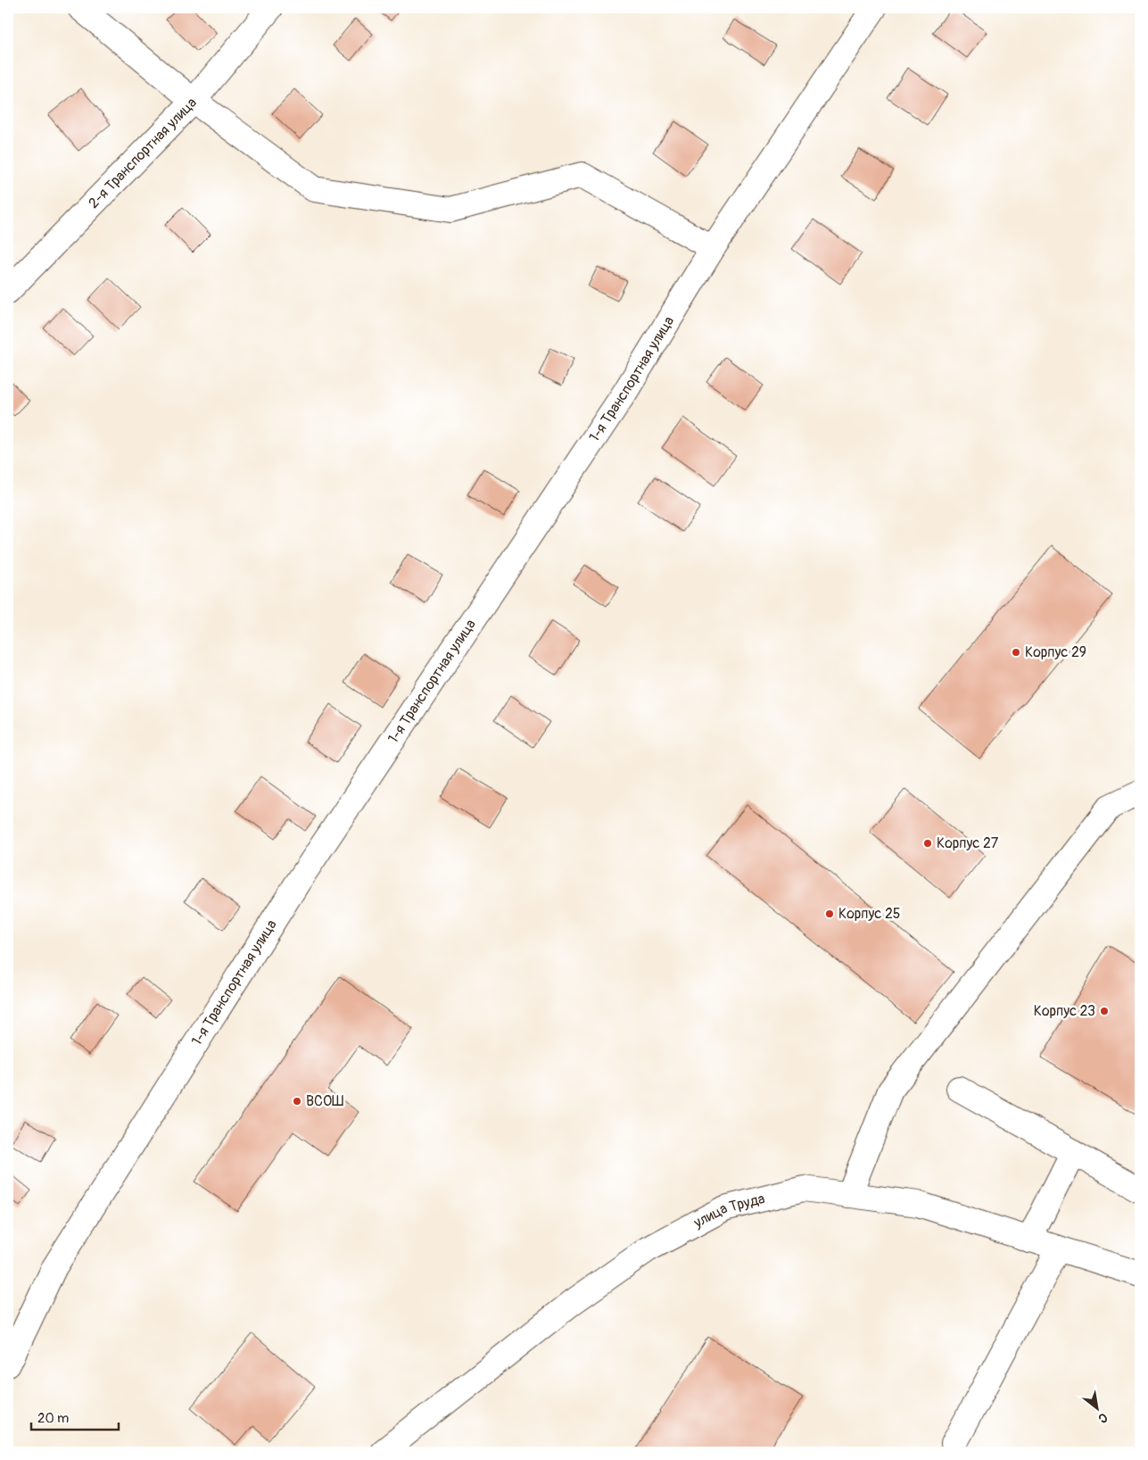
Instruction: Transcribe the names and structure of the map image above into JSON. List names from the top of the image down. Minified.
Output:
{"streets":{"street":["2-я Транспортная улица","1-я Транспортная улица","улица Труда"]},"places":["Корпус 29","Корпус 27","Корпус 25","Корпус 23","ВСОШ"],"scale_bar":"20 m","north":"bottom right"}
